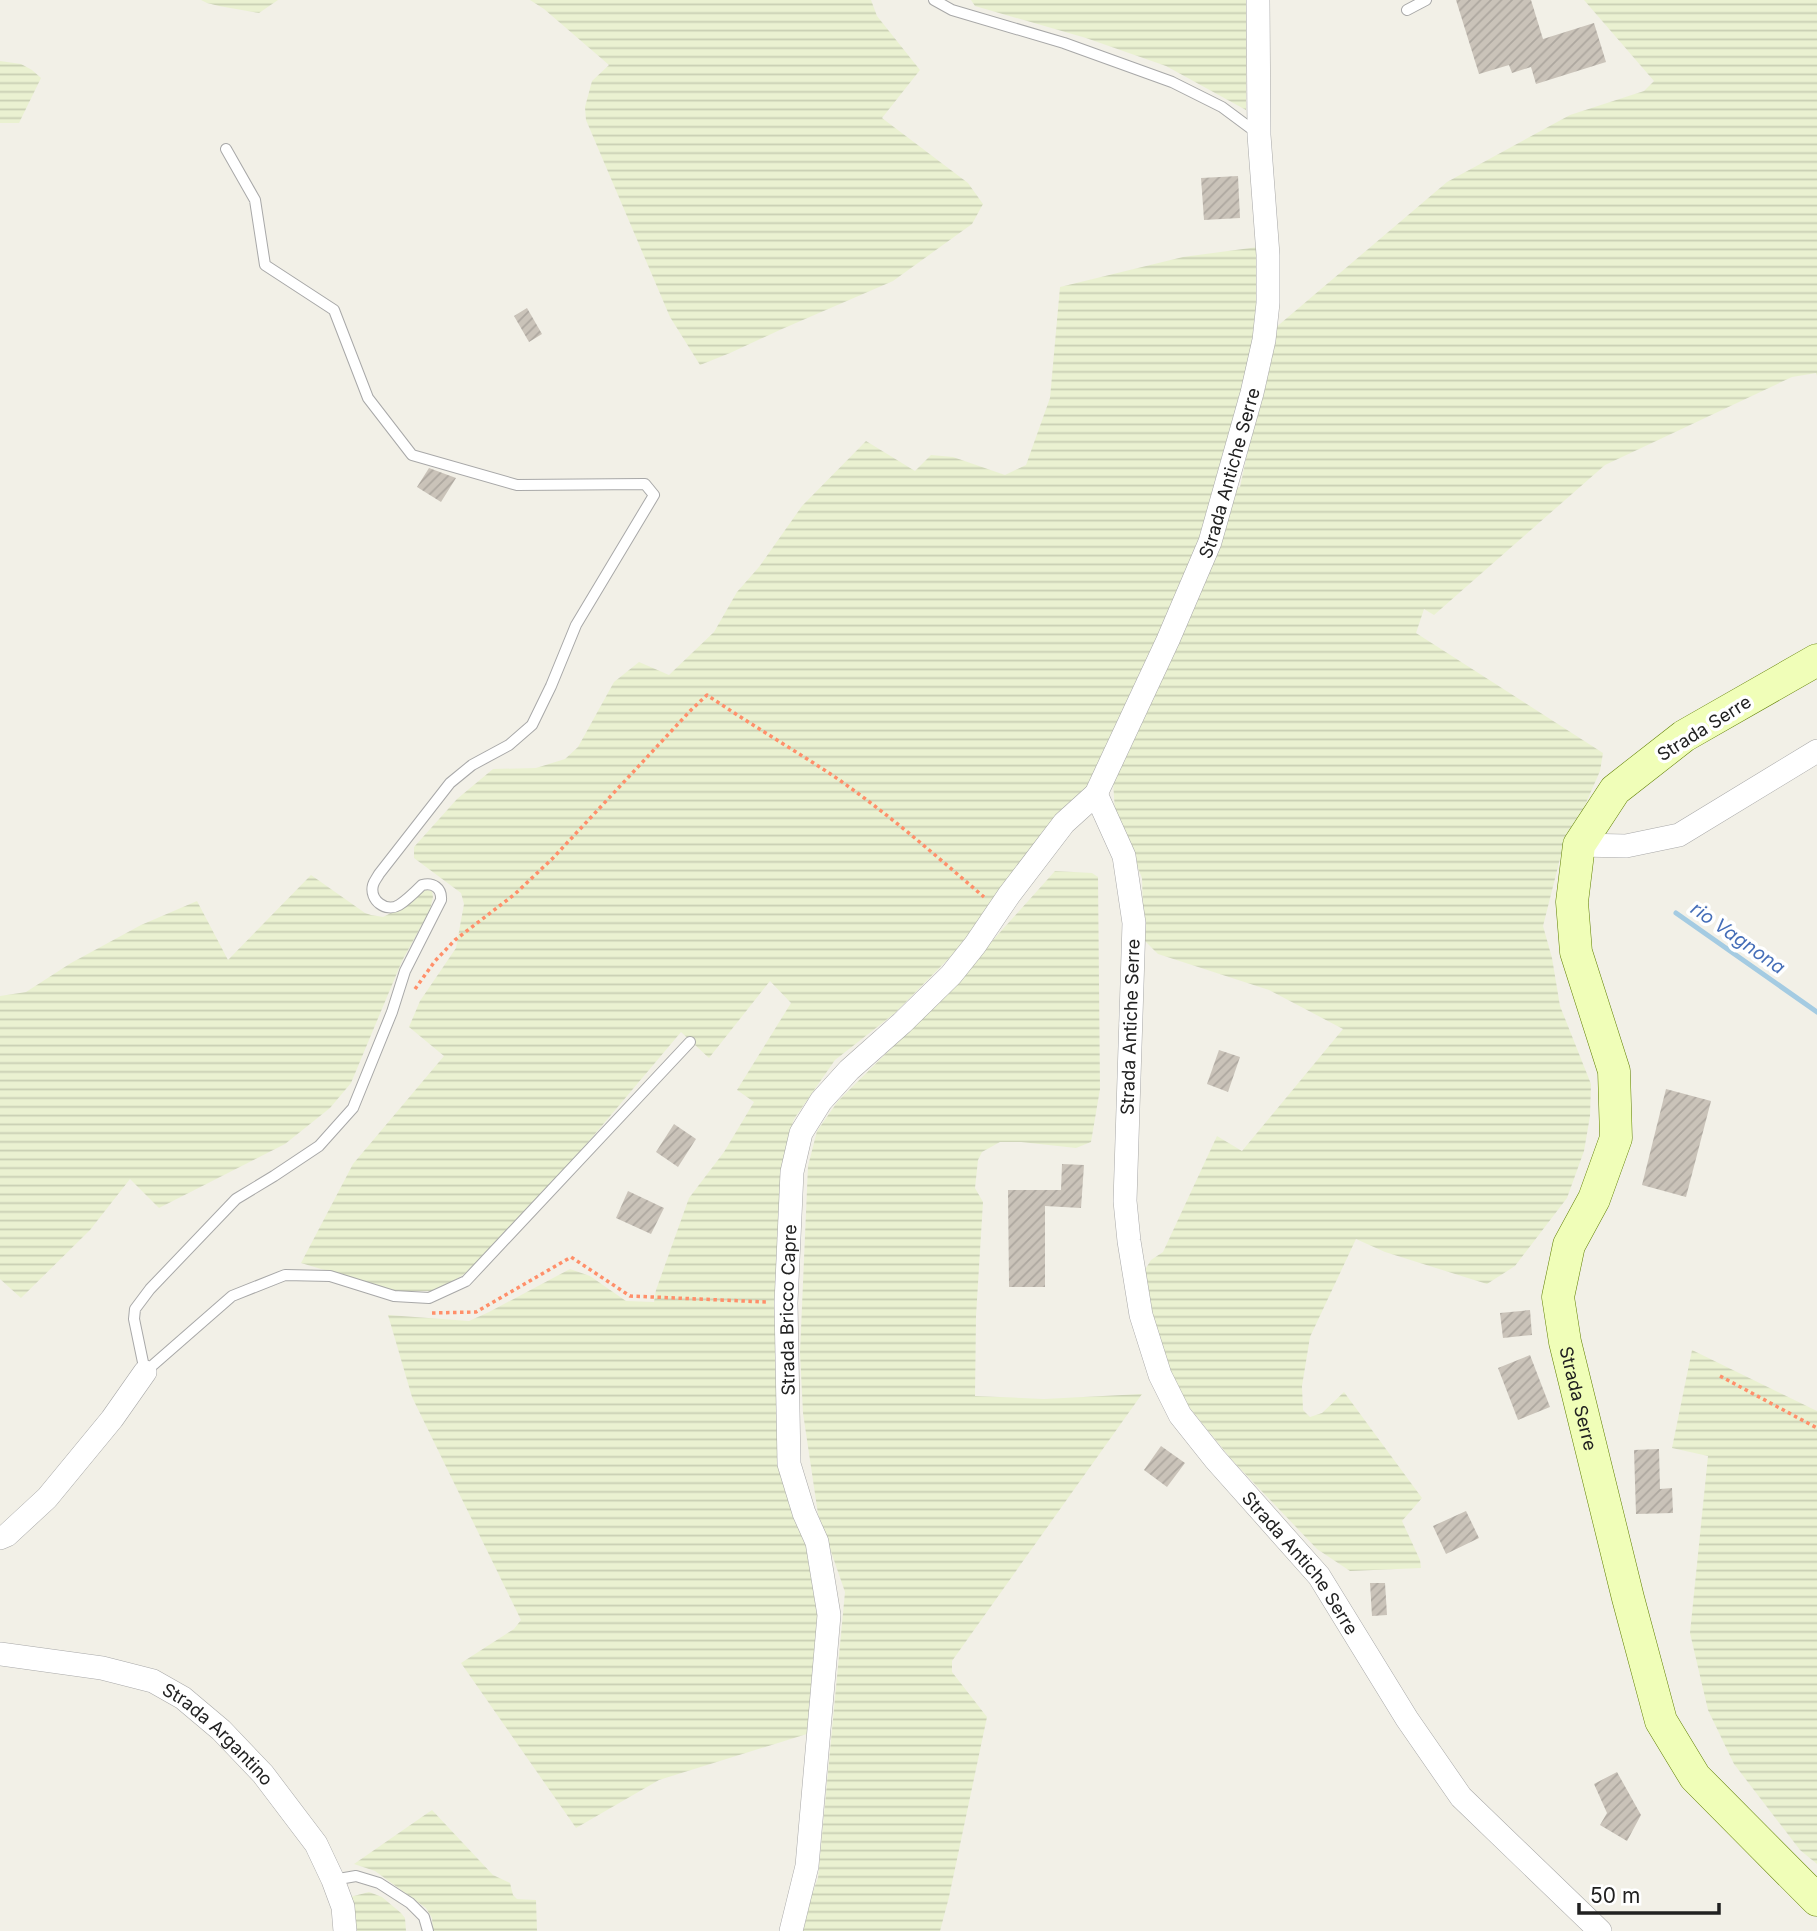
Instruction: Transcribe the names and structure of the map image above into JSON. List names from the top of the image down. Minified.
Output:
{"streets":{"main road":["Strada Serre"],"street":["Strada Antiche Serre","Strada Bricco Capre","Strada Argantino"]},"crossings":[["Strada Antiche Serre","Strada Bricco Capre"]],"water":["rio Vagnona"],"scale_bar":"50 m"}
